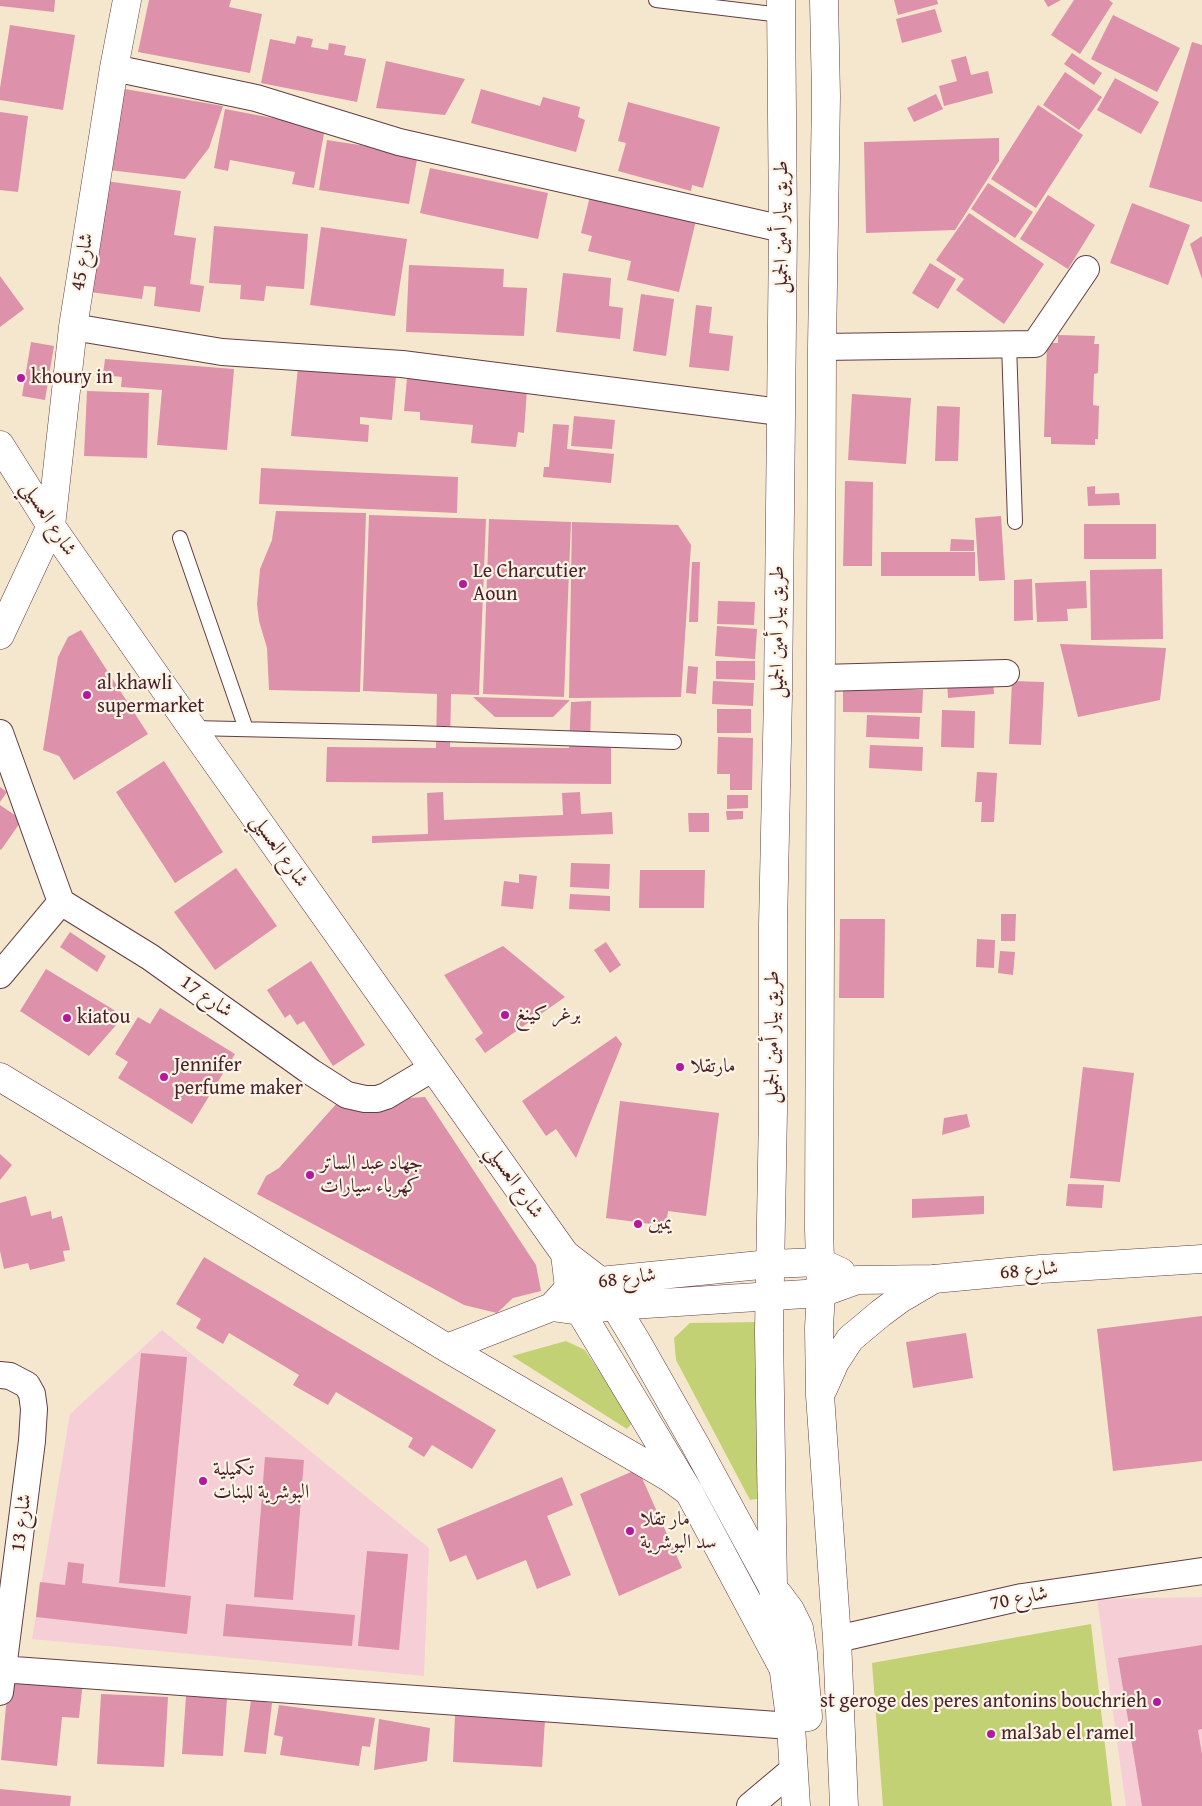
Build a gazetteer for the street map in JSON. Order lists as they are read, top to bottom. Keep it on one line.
{"streets":{"street":["طريق بيار أمين الجميل","شارع 45","شارع العسيلي","شارع 17","شارع 68","شارع 13","شارع 70"]},"crossings":[["طريق بيار أمين الجميل","شارع العسيلي"],["طريق بيار أمين الجميل","شارع 68"],["طريق بيار أمين الجميل","شارع 70"],["شارع 45","شارع العسيلي"],["شارع العسيلي","شارع 17"],["شارع العسيلي","شارع 68"]],"places":["khoury in","Le Charcutier Aoun","al khawli supermarket","برغر كينغ","kiatou","مارتقلا","Jennifer perfume maker","جهاد عبد الساتر كهرباء سيارات","يمين","تكميلية البوشرية للبنات","مار تقلا سد البوشرية","st geroge des peres antonins bouchrieh","mal3ab el ramel"]}
